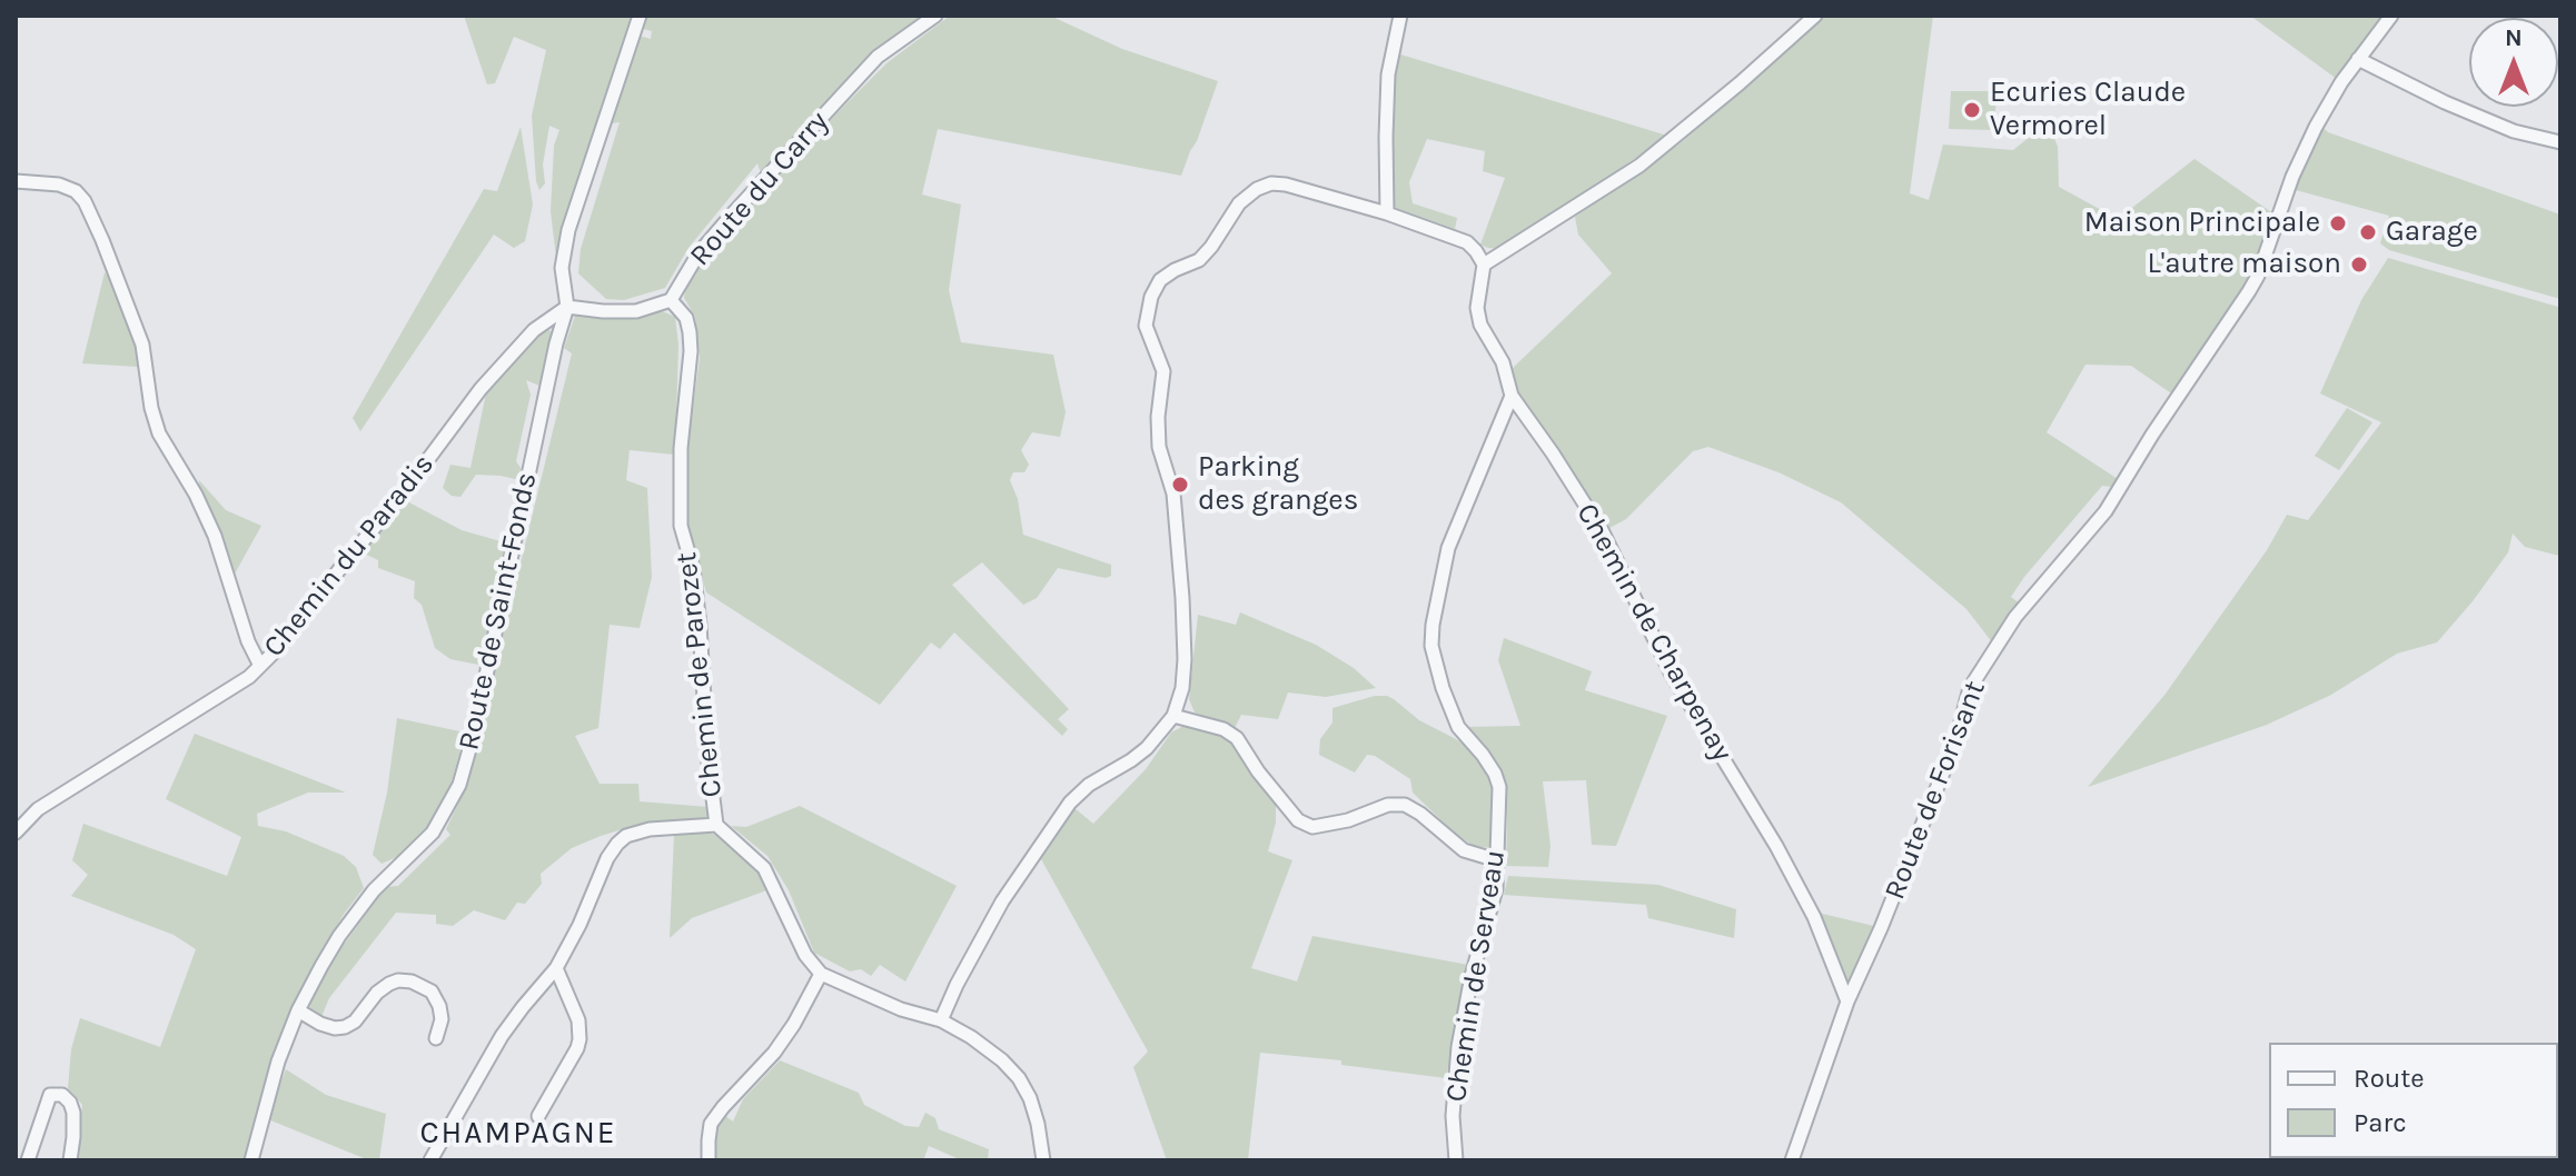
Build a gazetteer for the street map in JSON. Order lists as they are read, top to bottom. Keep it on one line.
{"streets":{"street":["Route du Carry","Chemin du Paradis","Route de Saint-Fonds","Chemin de Charpenay","Chemin de Parozet","Route de Forisant","Chemin de Serveau"]},"crossings":[["Route du Carry","Chemin de Parozet"],["Chemin du Paradis","Route de Saint-Fonds"],["Chemin de Charpenay","Route de Forisant"],["Chemin de Charpenay","Chemin de Serveau"]],"districts":["CHAMPAGNE"],"places":["Ecuries Claude Vermorel","Maison Principale","Garage","L'autre maison","Parking des granges"],"legend":["Route","Parc"],"north":"top"}
